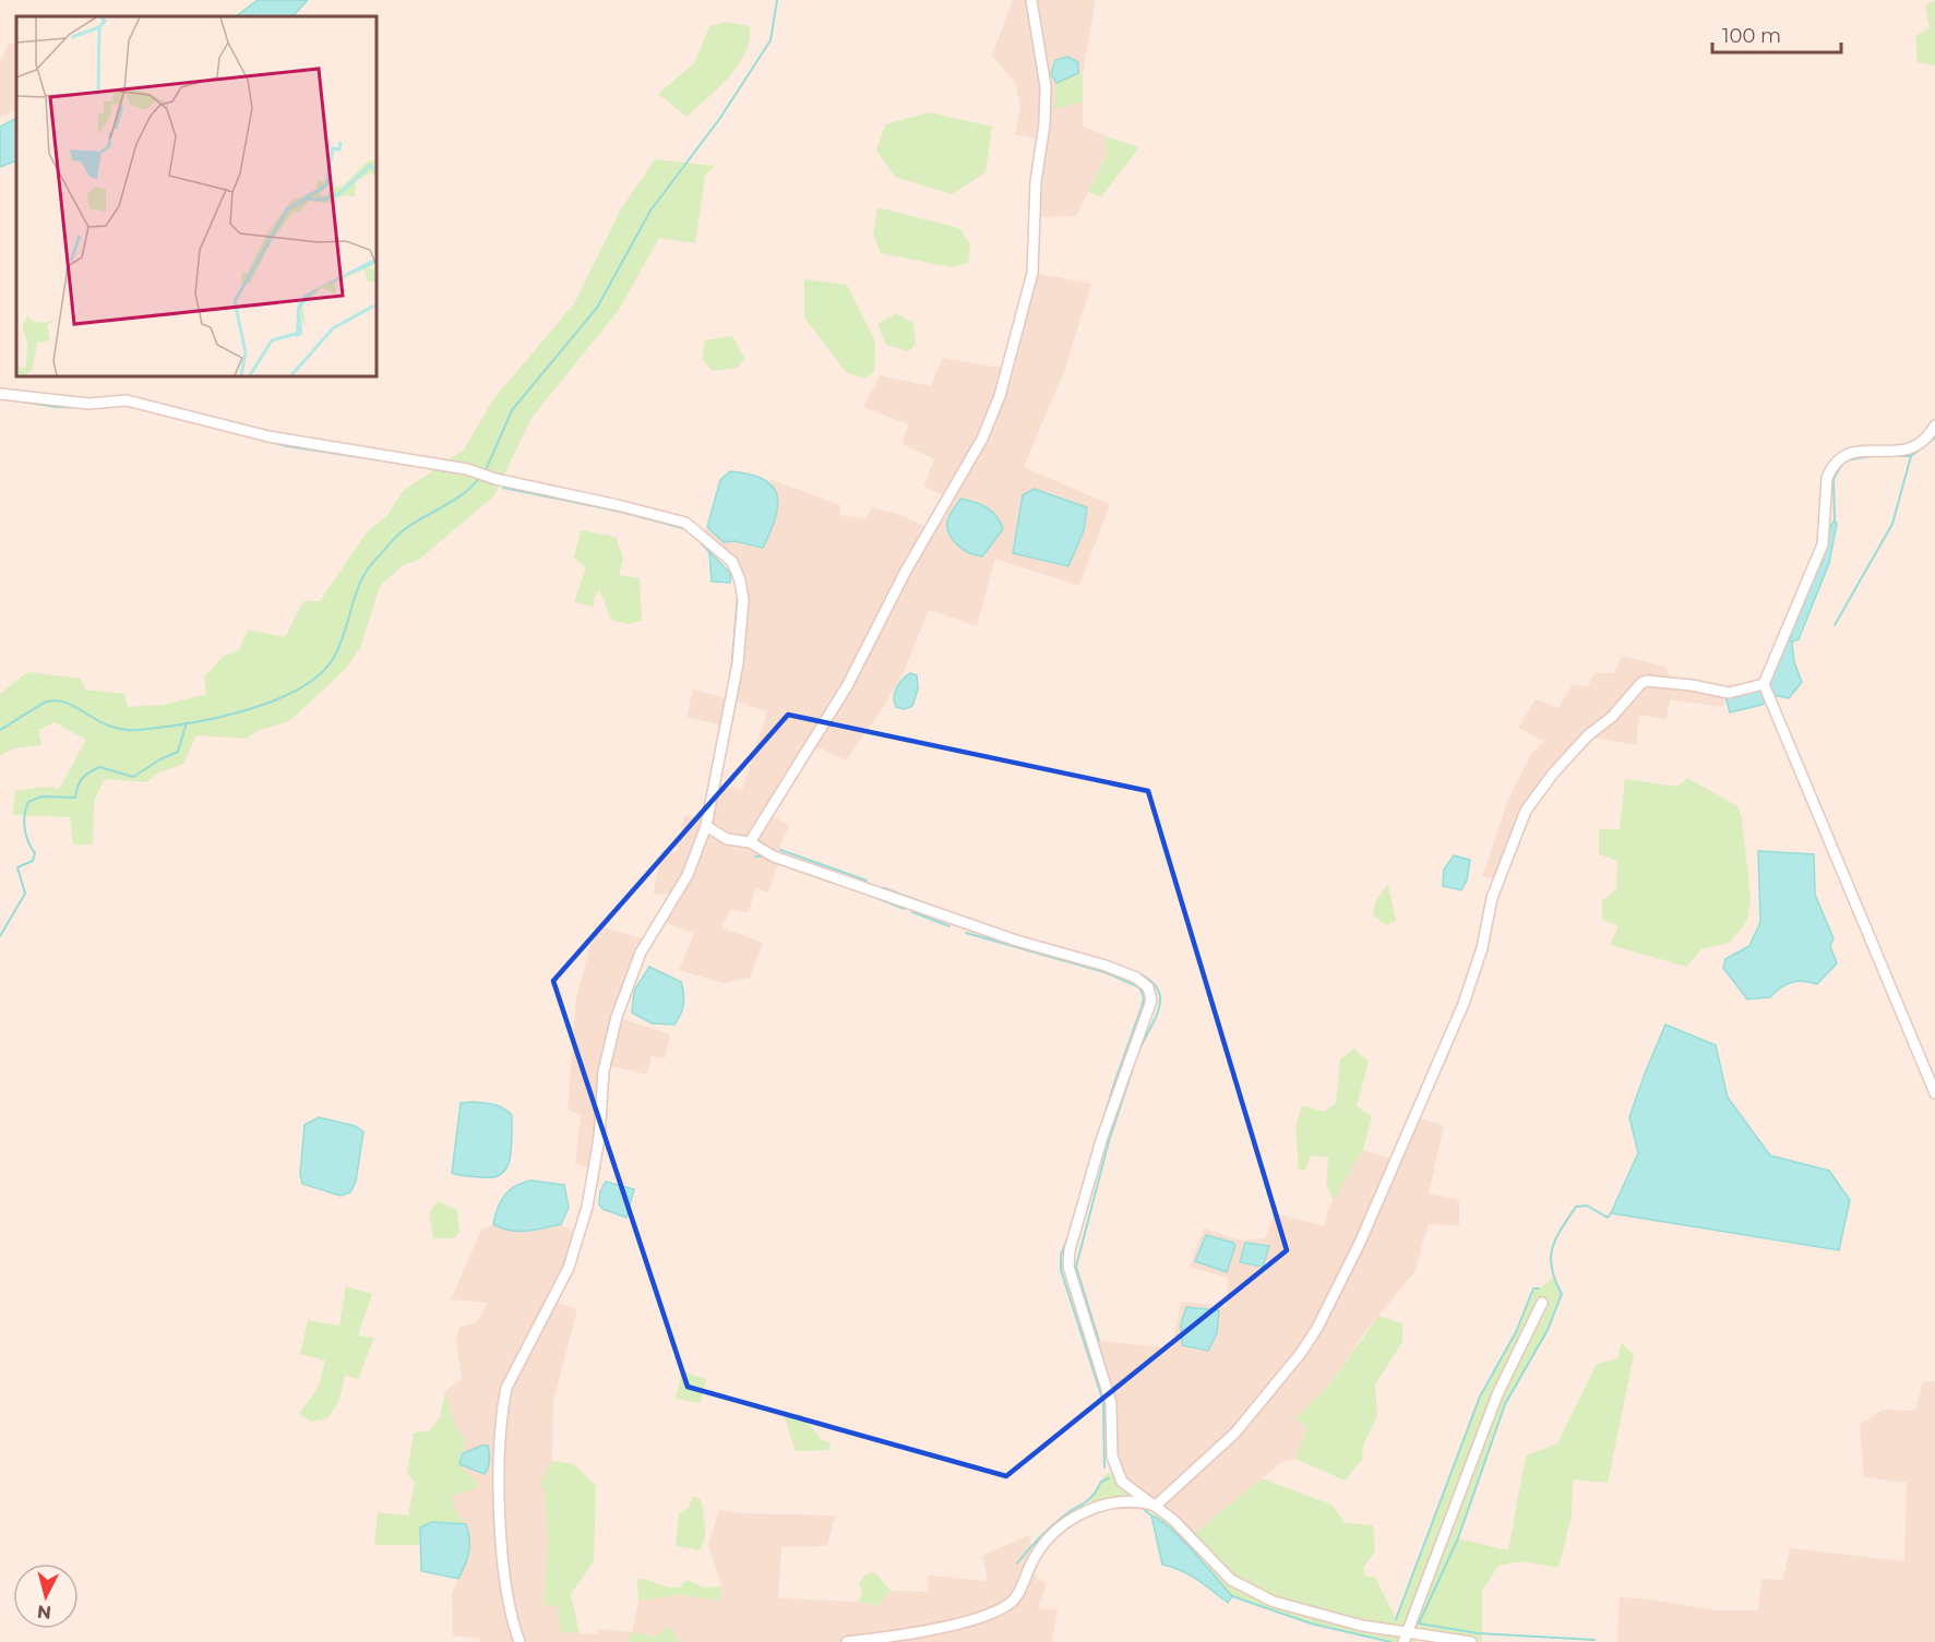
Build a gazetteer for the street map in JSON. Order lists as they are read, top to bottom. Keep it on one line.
{"scale_bar":"100 m","north":"bottom"}
